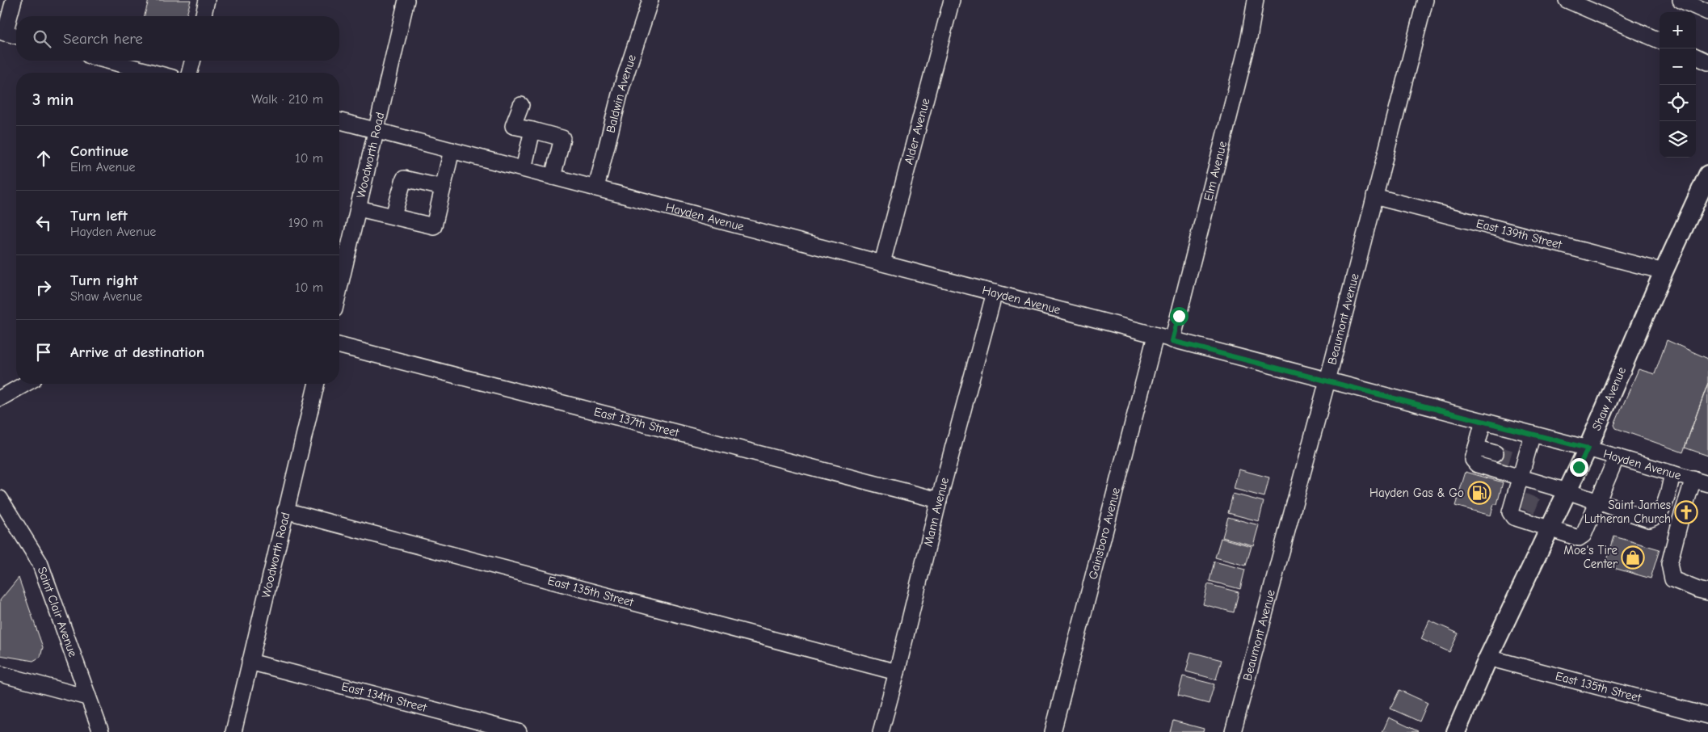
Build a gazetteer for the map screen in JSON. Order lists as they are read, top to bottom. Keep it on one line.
{"streets":{"main road":["Shaw Avenue"],"street":["Baldwin Avenue","Alder Avenue","Woodworth Road","Elm Avenue","Hayden Avenue","East 139th Street","Beaumont Avenue","East 137th Street","Mann Avenue","Gainsboro Avenue","East 135th Street","Saint Clair Avenue","East 134th Street"]},"crossings":[["Baldwin Avenue","Hayden Avenue"],["Alder Avenue","Hayden Avenue"],["Woodworth Road","Hayden Avenue"],["Woodworth Road","East 135th Street"],["Woodworth Road","East 134th Street"],["Elm Avenue","Hayden Avenue"],["Hayden Avenue","Beaumont Avenue"],["Hayden Avenue","Shaw Avenue"],["Hayden Avenue","Mann Avenue"],["Hayden Avenue","Gainsboro Avenue"],["East 139th Street","Beaumont Avenue"],["East 139th Street","Shaw Avenue"],["Shaw Avenue","East 135th Street"],["East 137th Street","Mann Avenue"],["Mann Avenue","East 135th Street"]],"places":{"fuel station":["Hayden Gas & Go"],"church":["Saint James Lutheran Church"],"shop":["Moe's Tire Center"]},"page":{"map_buttons":["+","−"],"search":"Search here","heading":["3 min","Walk · 210 m"],"list":[["Continue","Elm Avenue","10 m"],["Turn left","Hayden Avenue","190 m"],["Turn right","Shaw Avenue","10 m"],"Arrive at destination"]}}
